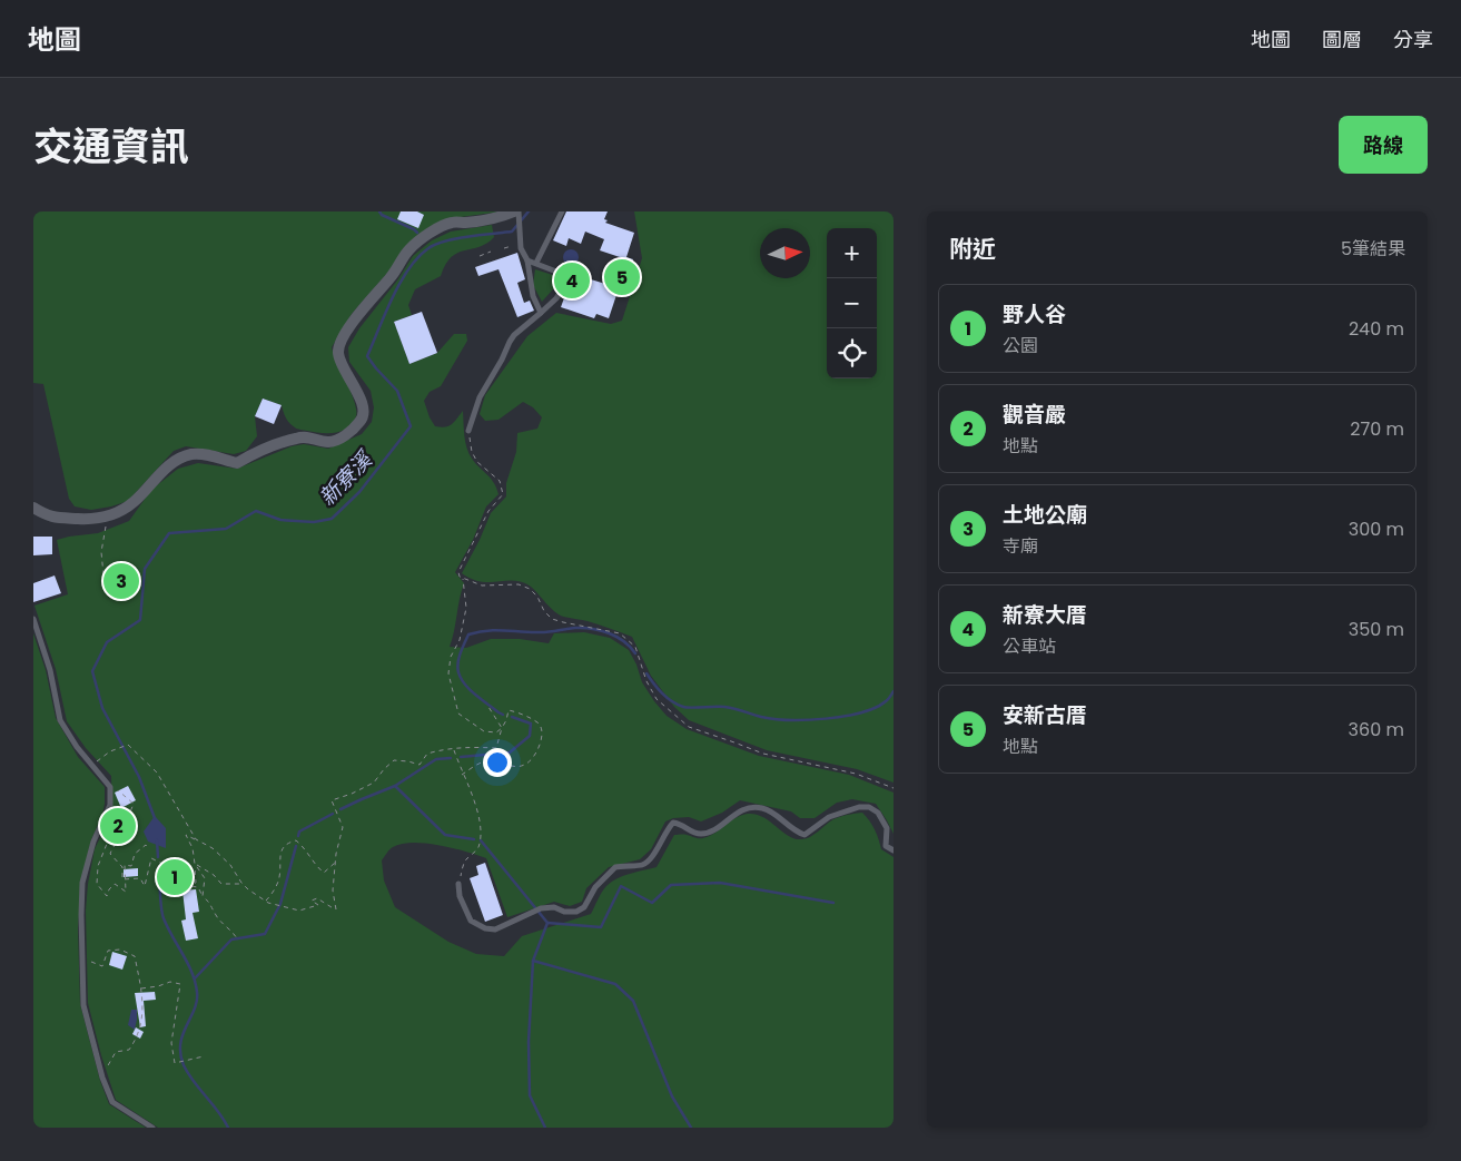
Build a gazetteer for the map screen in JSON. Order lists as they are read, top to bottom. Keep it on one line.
{"water":["新寮溪"],"north":"right","page":{"header":"地圖","nav":["地圖","圖層","分享"],"title":"交通資訊","buttons":"路線","heading":["附近","5筆結果"],"map_buttons":["+","−"],"pins":["5","4","3","2","1"],"list":[{"mark":"1","name":"野人谷","note":"公園","value":"240 m"},{"mark":"2","name":"觀音嚴","note":"地點","value":"270 m"},{"mark":"3","name":"土地公廟","note":"寺廟","value":"300 m"},{"mark":"4","name":"新寮大厝","note":"公車站","value":"350 m"},{"mark":"5","name":"安新古厝","note":"地點","value":"360 m"}]}}
